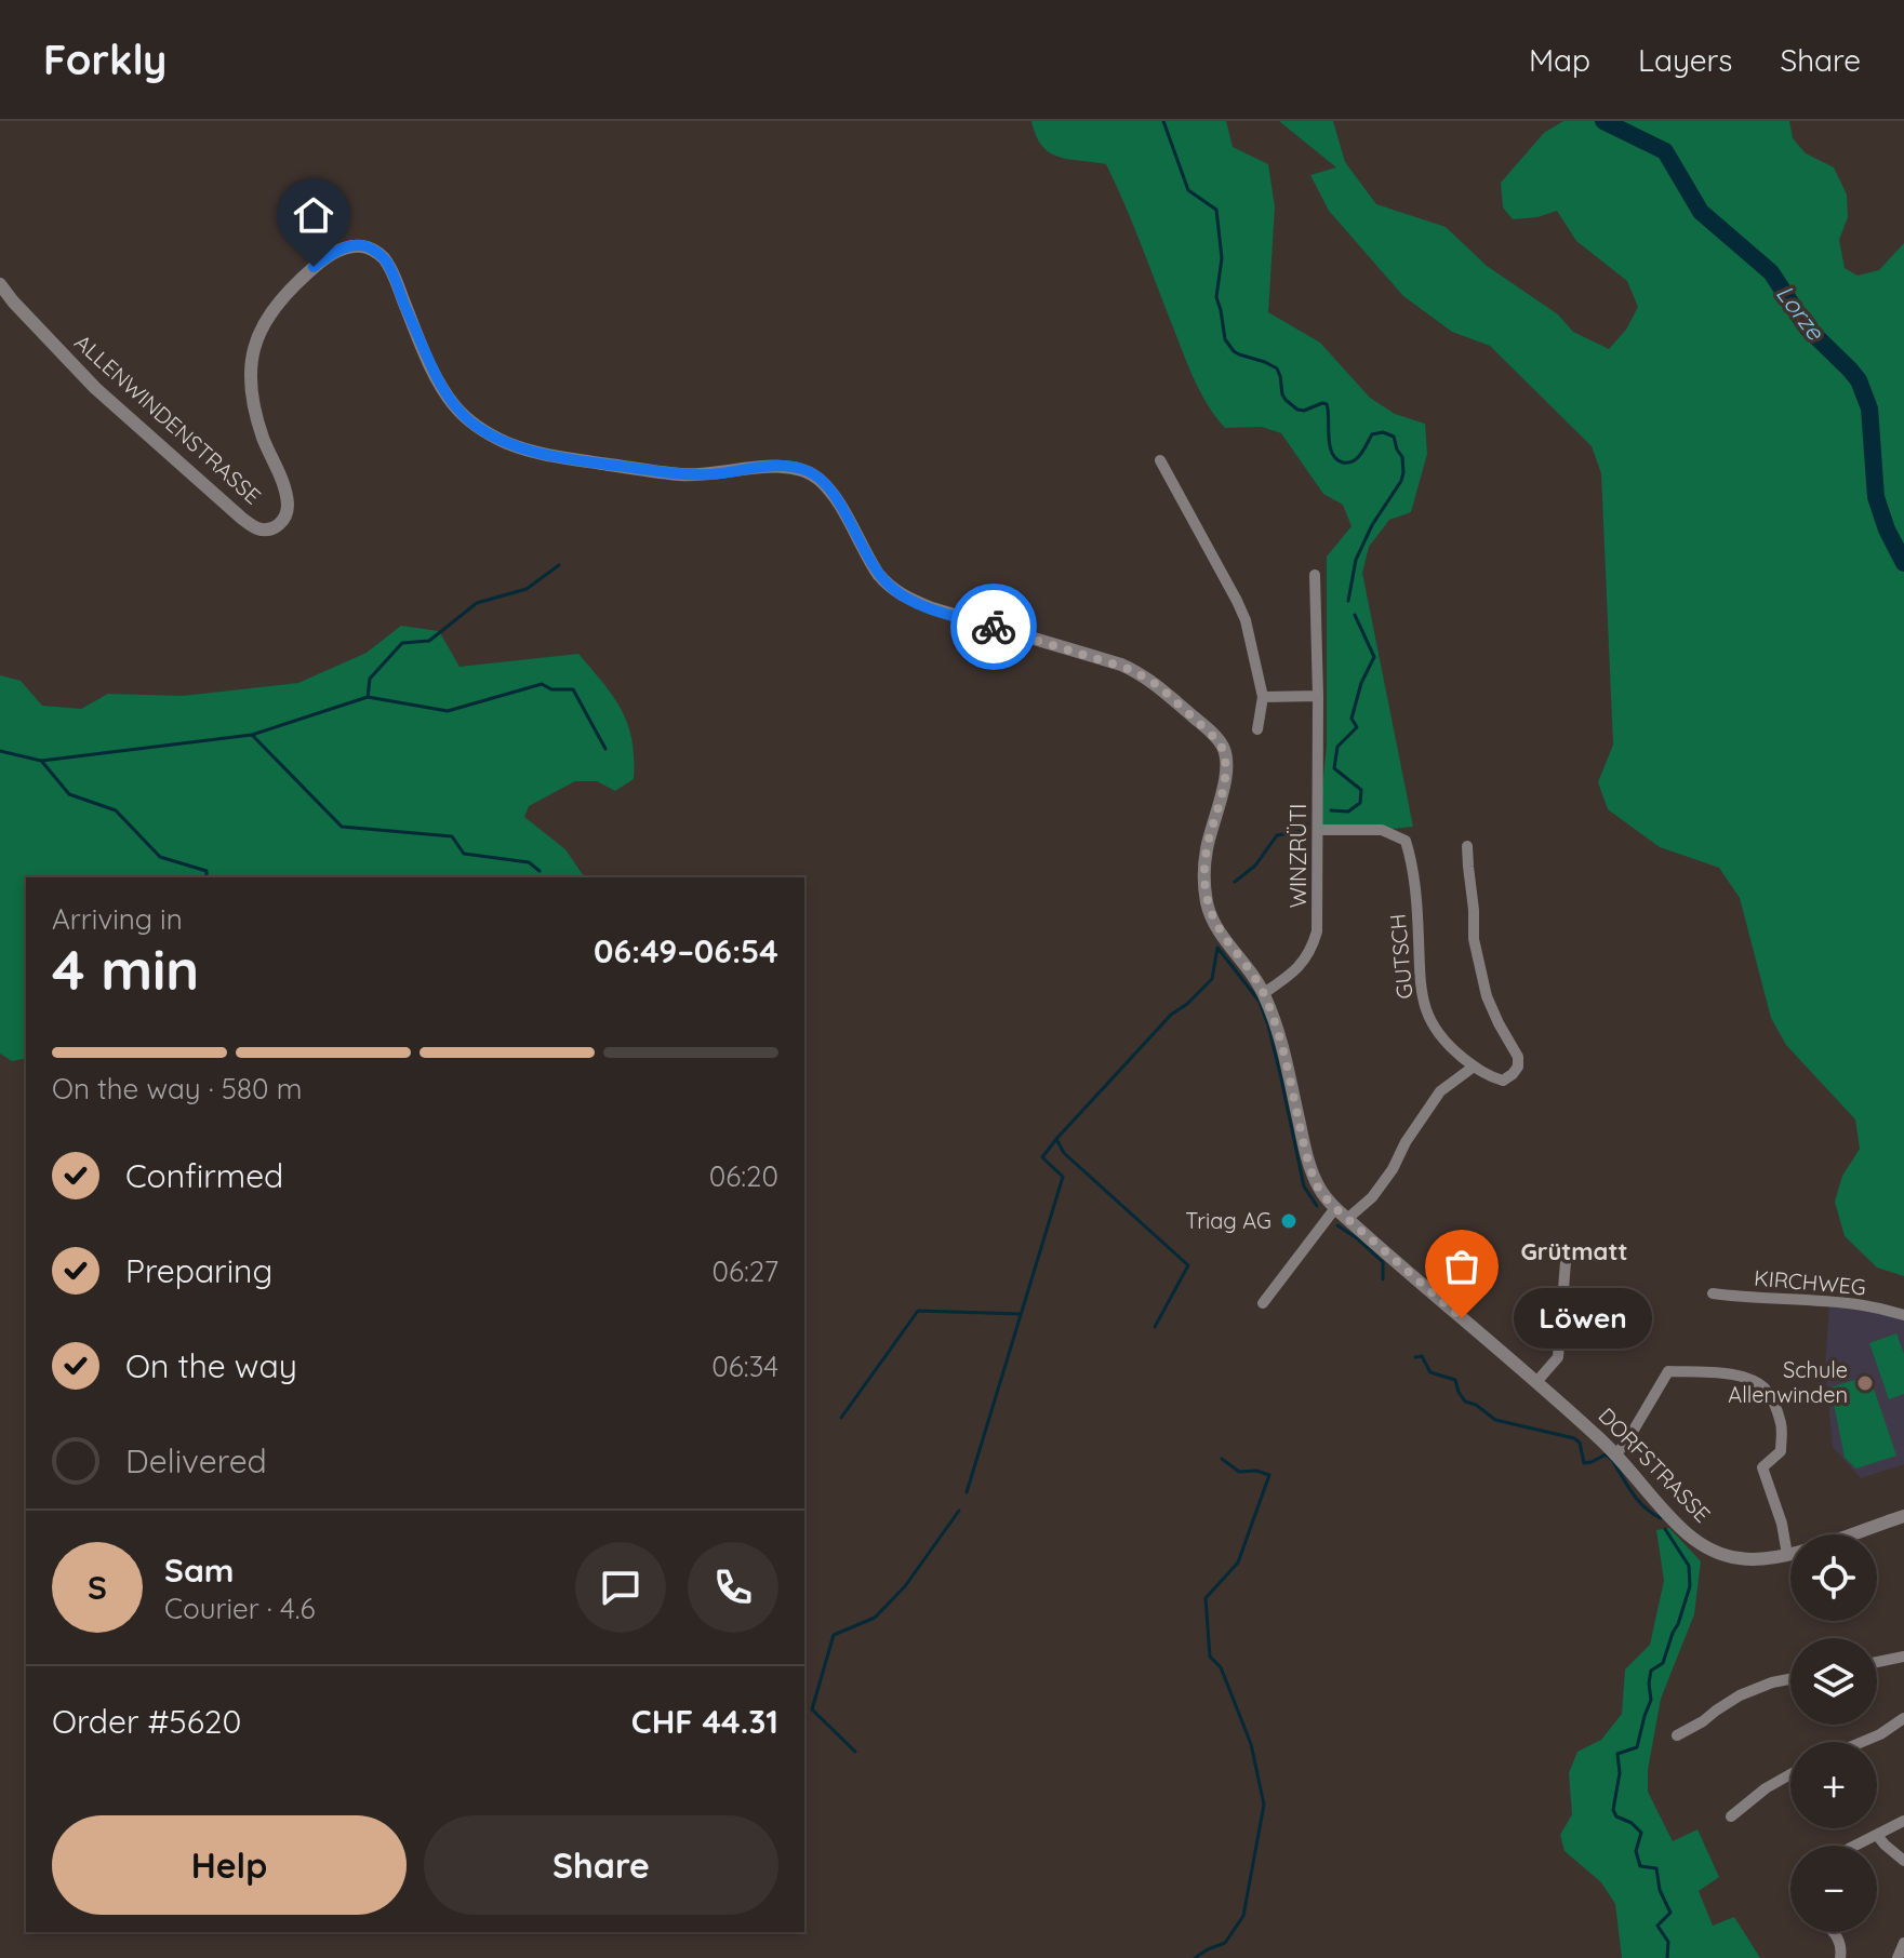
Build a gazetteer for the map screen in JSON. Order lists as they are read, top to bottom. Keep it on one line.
{"streets":{"street":["ALLENWINDENSTRASSE","WINZRÜTI","GUTSCH","KIRCHWEG","DORFSTRASSE"]},"crossings":[["ALLENWINDENSTRASSE","DORFSTRASSE"],["WINZRÜTI","GUTSCH"],["WINZRÜTI","DORFSTRASSE"]],"districts":["Grütmatt"],"water":["Lorze"],"places":["Triag AG","Löwen","Schule Allenwinden"],"page":{"header":"Forkly","nav":["Map","Layers","Share"],"heading":["4 min","Arriving in","06:49–06:54"],"panel":["Sam","Courier · 4.6","Order #5620","CHF 44.31"],"bar":"On the way · 580 m","list":[["Confirmed","06:20"],["Preparing","06:27"],["On the way","06:34"],"Delivered"],"bubble":"Löwen","map_buttons":["+","−"],"round":"S","buttons":["Help","Share"]}}
